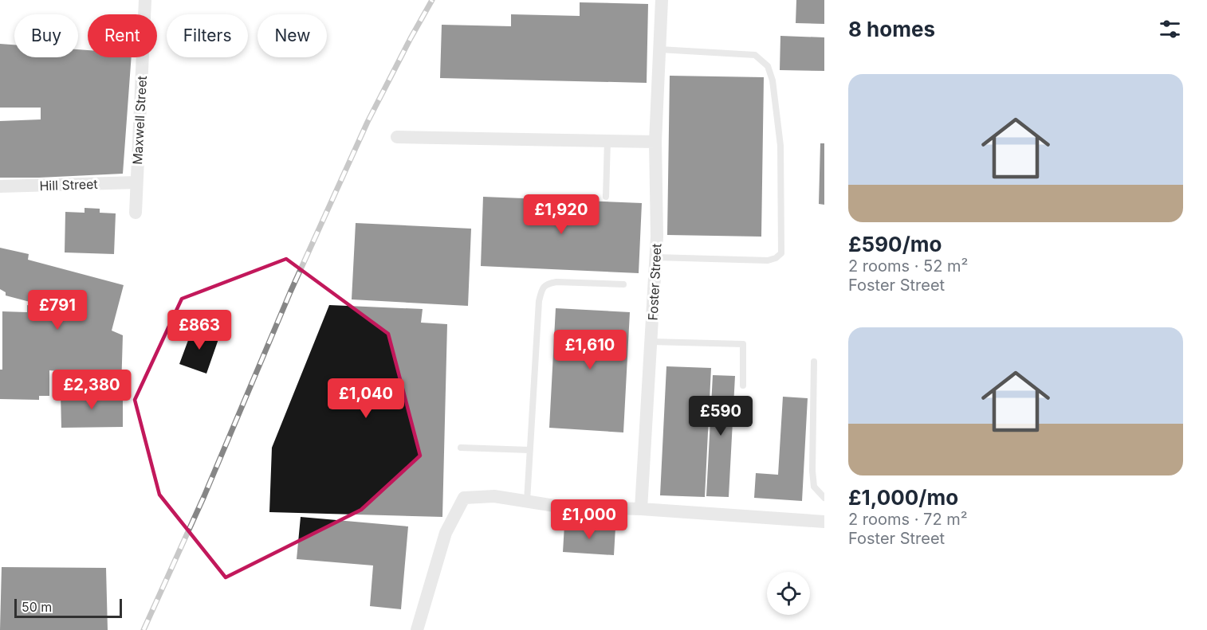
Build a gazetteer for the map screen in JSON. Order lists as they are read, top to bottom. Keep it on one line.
{"streets":{"street":["Maxwell Street","Hill Street","Foster Street"]},"crossings":[["Maxwell Street","Hill Street"]],"scale_bar":"50 m","page":{"heading":"8 homes","chip":["Buy","Rent","Filters","New"],"list":[{"name":"£590/mo","note":"2 rooms · 52 m² · Foster Street"},{"name":"£1,000/mo","note":"2 rooms · 72 m² · Foster Street"}],"price":["£1,920","£791","£863","£1,610","£2,380","£1,040","£590","£1,000"],"scale":"50 m"}}
